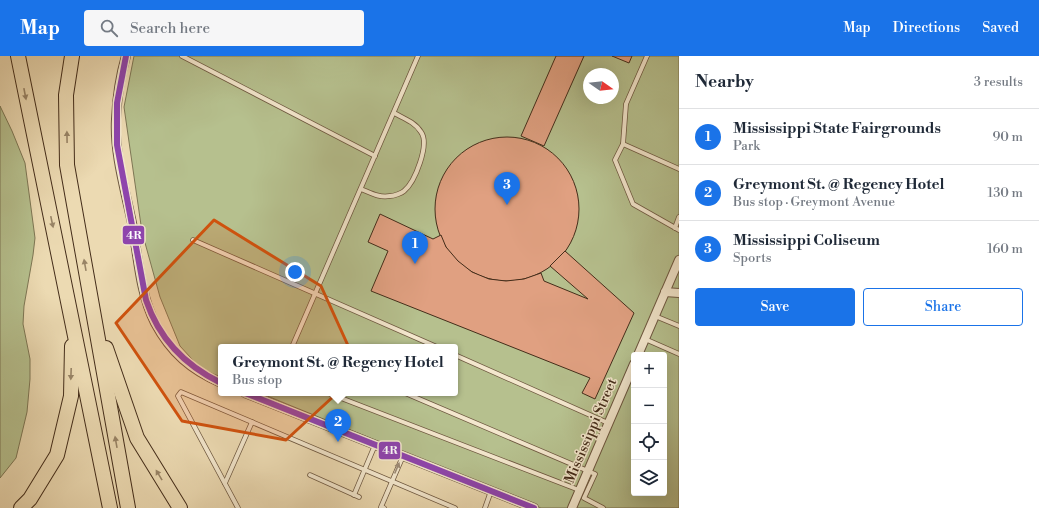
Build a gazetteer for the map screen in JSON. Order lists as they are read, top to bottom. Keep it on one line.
{"streets":{"street":["Mississippi Street"]},"lines":["transit line 4R"],"north":"right","page":{"header":"Map","search":"Search here","nav":["Map","Directions","Saved"],"heading":["Nearby","3 results"],"list":[{"mark":"1","name":"Mississippi State Fairgrounds","note":"Park","value":"90 m"},{"mark":"2","name":"Greymont St. @ Regency Hotel","note":"Bus stop · Greymont Avenue","value":"130 m"},{"mark":"3","name":"Mississippi Coliseum","note":"Sports","value":"160 m"}],"pins":["3","1","2"],"buttons":["Save","Share"],"popup":["Greymont St. @ Regency Hotel","Bus stop"],"map_buttons":["+","−"]}}
